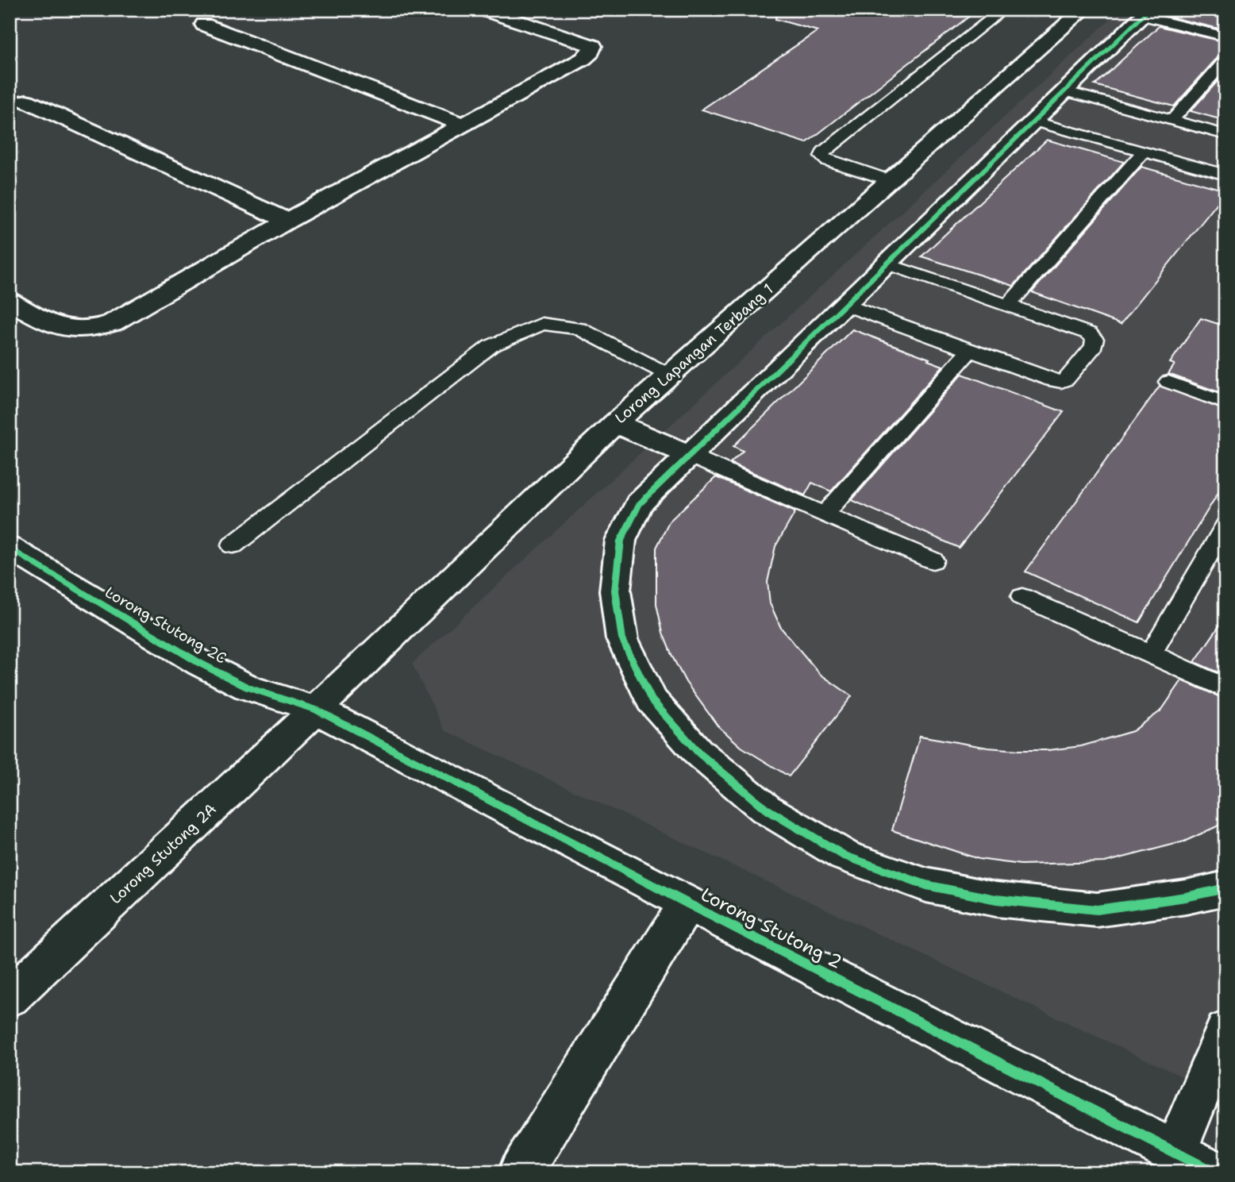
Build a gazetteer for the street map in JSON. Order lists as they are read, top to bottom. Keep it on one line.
{"streets":{"street":["Lorong Lapangan Terbang 1","Lorong Stutong 2C","Lorong Stutong 2A","Lorong Stutong 2"]},"crossings":[["Lorong Lapangan Terbang 1","Lorong Stutong 2C"],["Lorong Lapangan Terbang 1","Lorong Stutong 2A"],["Lorong Lapangan Terbang 1","Lorong Stutong 2"],["Lorong Stutong 2C","Lorong Stutong 2A"],["Lorong Stutong 2C","Lorong Stutong 2"],["Lorong Stutong 2A","Lorong Stutong 2"]]}
